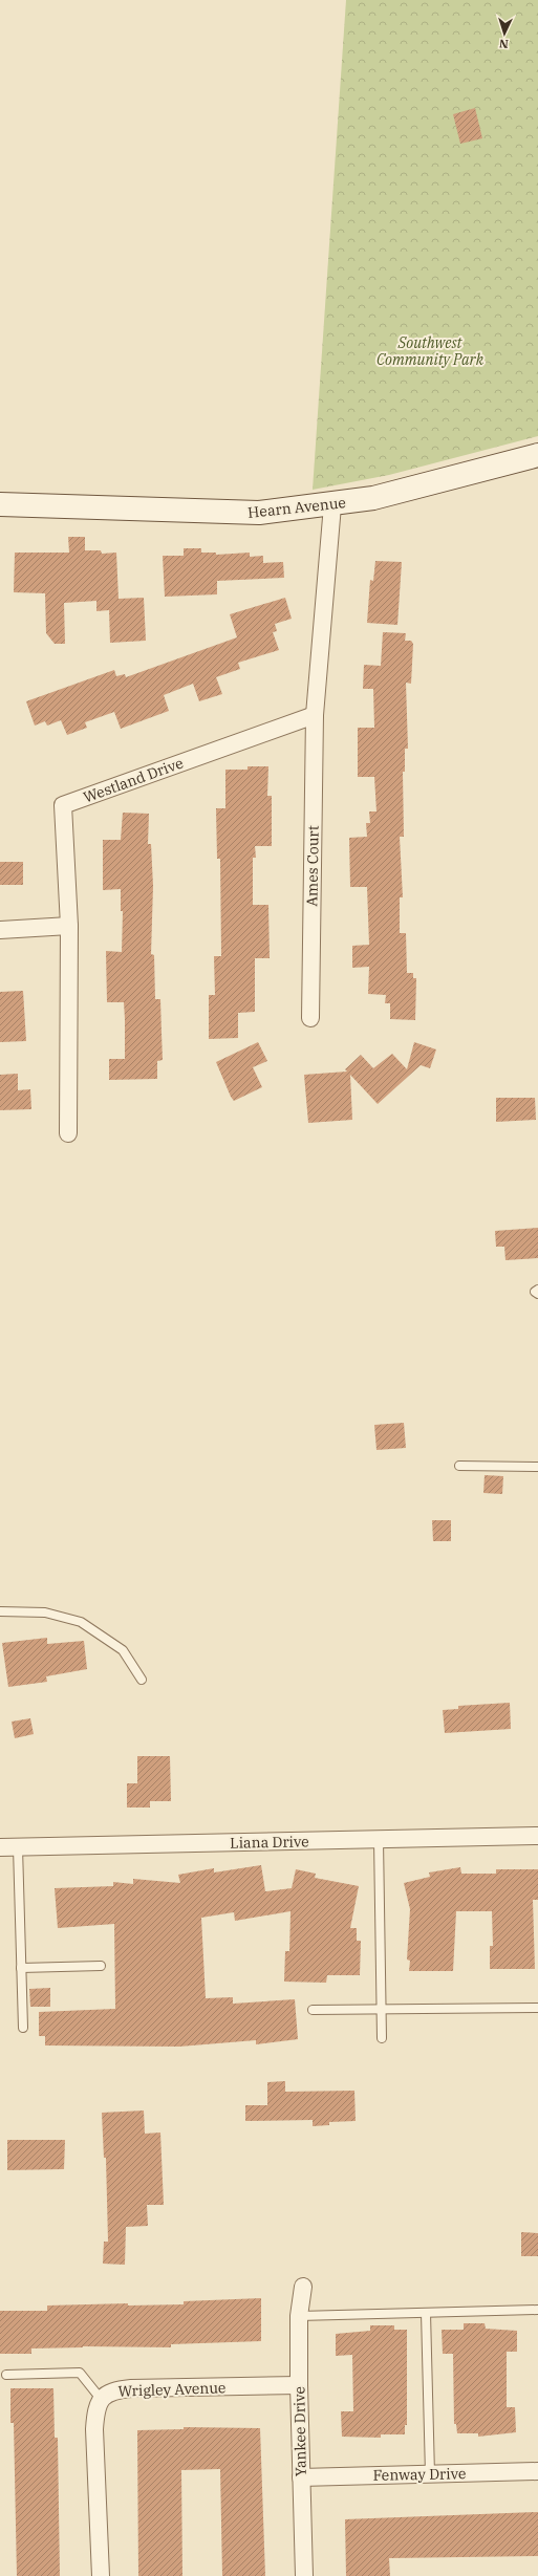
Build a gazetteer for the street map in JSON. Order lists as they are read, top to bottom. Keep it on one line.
{"streets":{"main road":["Hearn Avenue"],"street":["Westland Drive","Ames Court","Liana Drive","Wrigley Avenue","Yankee Drive","Fenway Drive"]},"crossings":[["Westland Drive","Ames Court"],["Wrigley Avenue","Yankee Drive"],["Yankee Drive","Fenway Drive"]],"parks":["Southwest Community Park"],"north":"bottom"}
